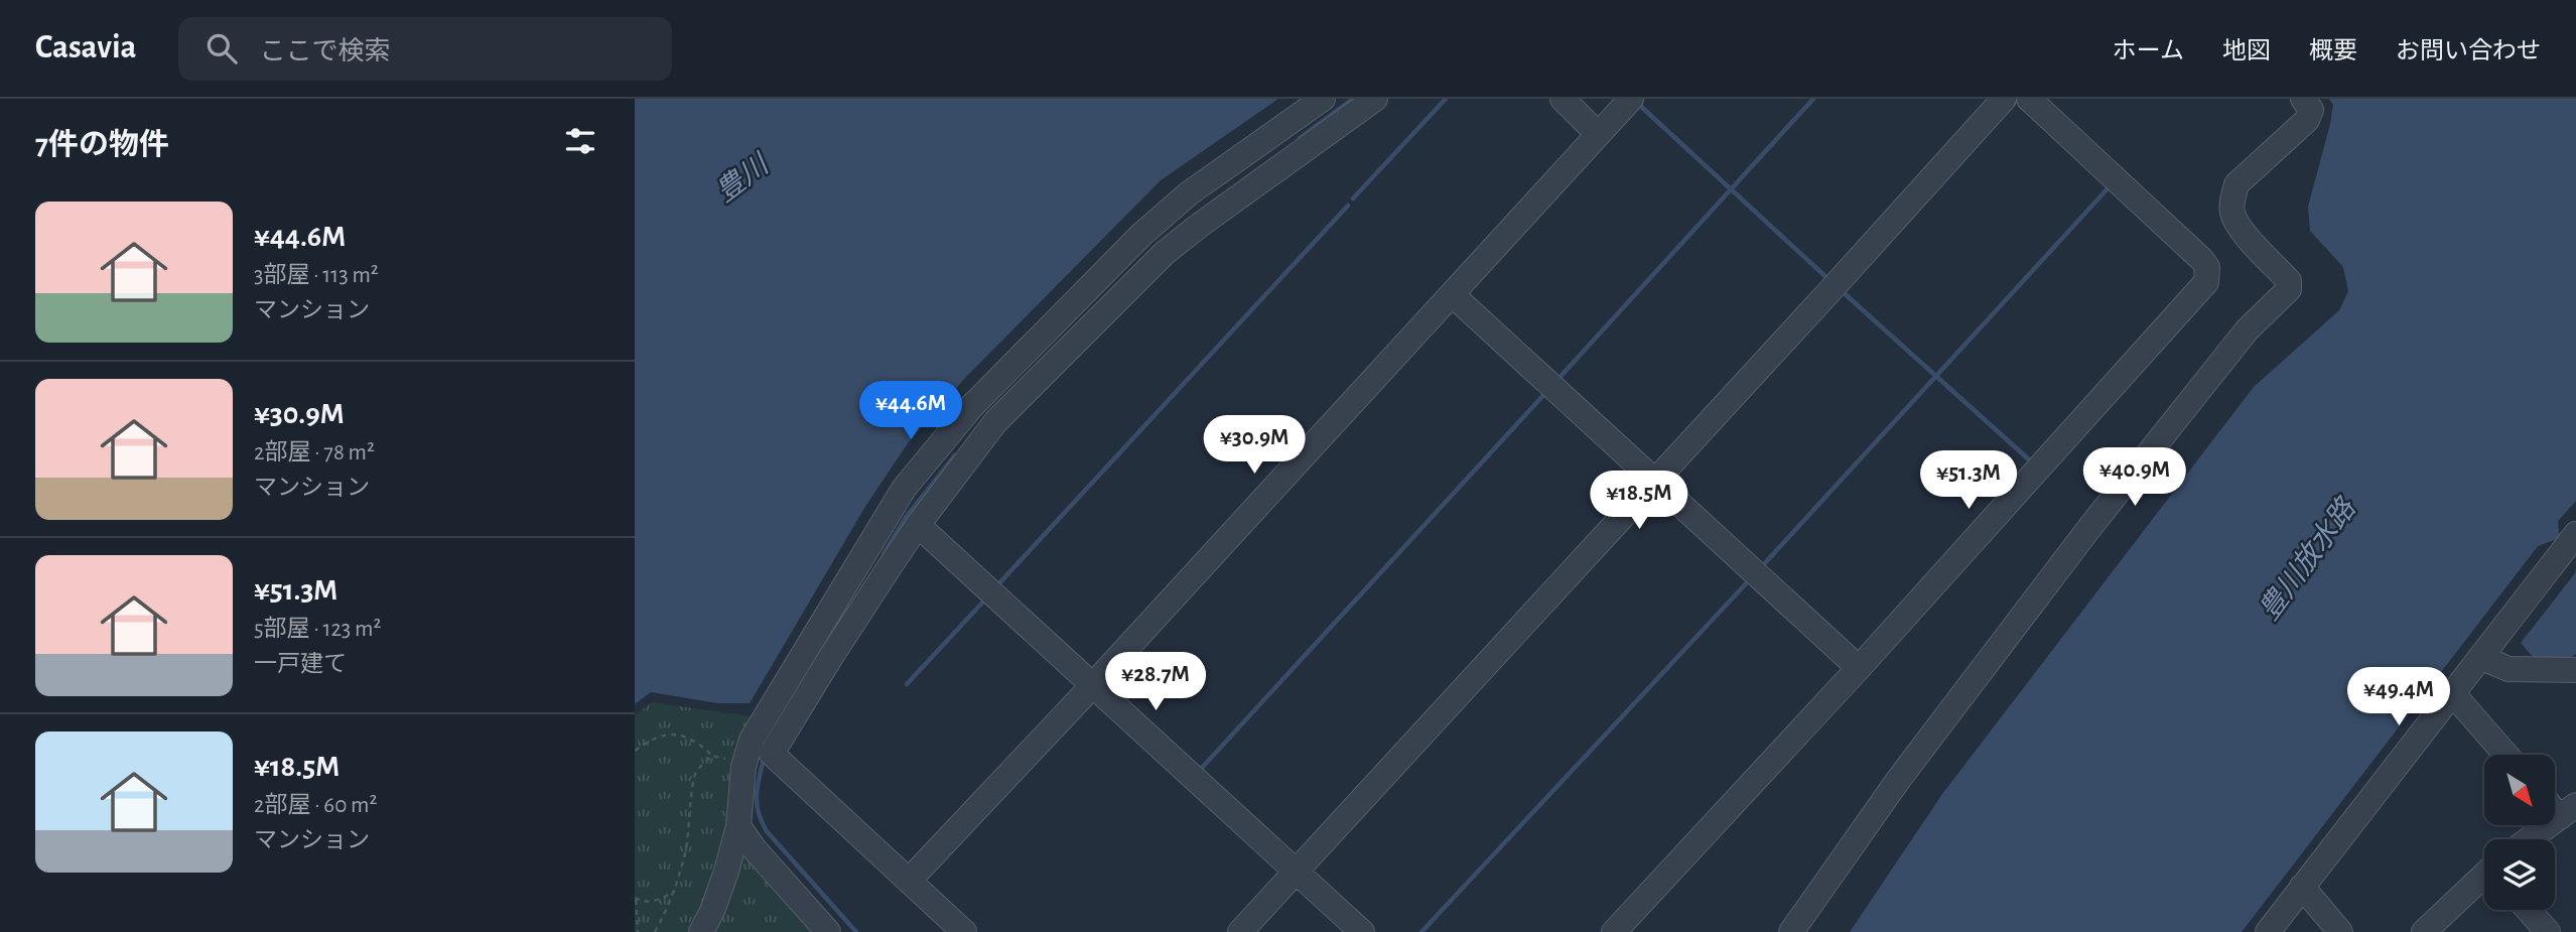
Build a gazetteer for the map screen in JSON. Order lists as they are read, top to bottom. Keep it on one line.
{"water":["豊川","豊川放水路"],"north":"bottom right","page":{"header":"Casavia","search":"ここで検索","nav":["ホーム","地図","概要","お問い合わせ"],"heading":"7件の物件","list":[{"name":"¥44.6M","note":"3部屋 · 113 m² · マンション"},{"name":"¥30.9M","note":"2部屋 · 78 m² · マンション"},{"name":"¥51.3M","note":"5部屋 · 123 m² · 一戸建て"},{"name":"¥18.5M","note":"2部屋 · 60 m² · マンション"}],"price":["¥44.6M","¥30.9M","¥40.9M","¥51.3M","¥18.5M","¥28.7M","¥49.4M"]}}
